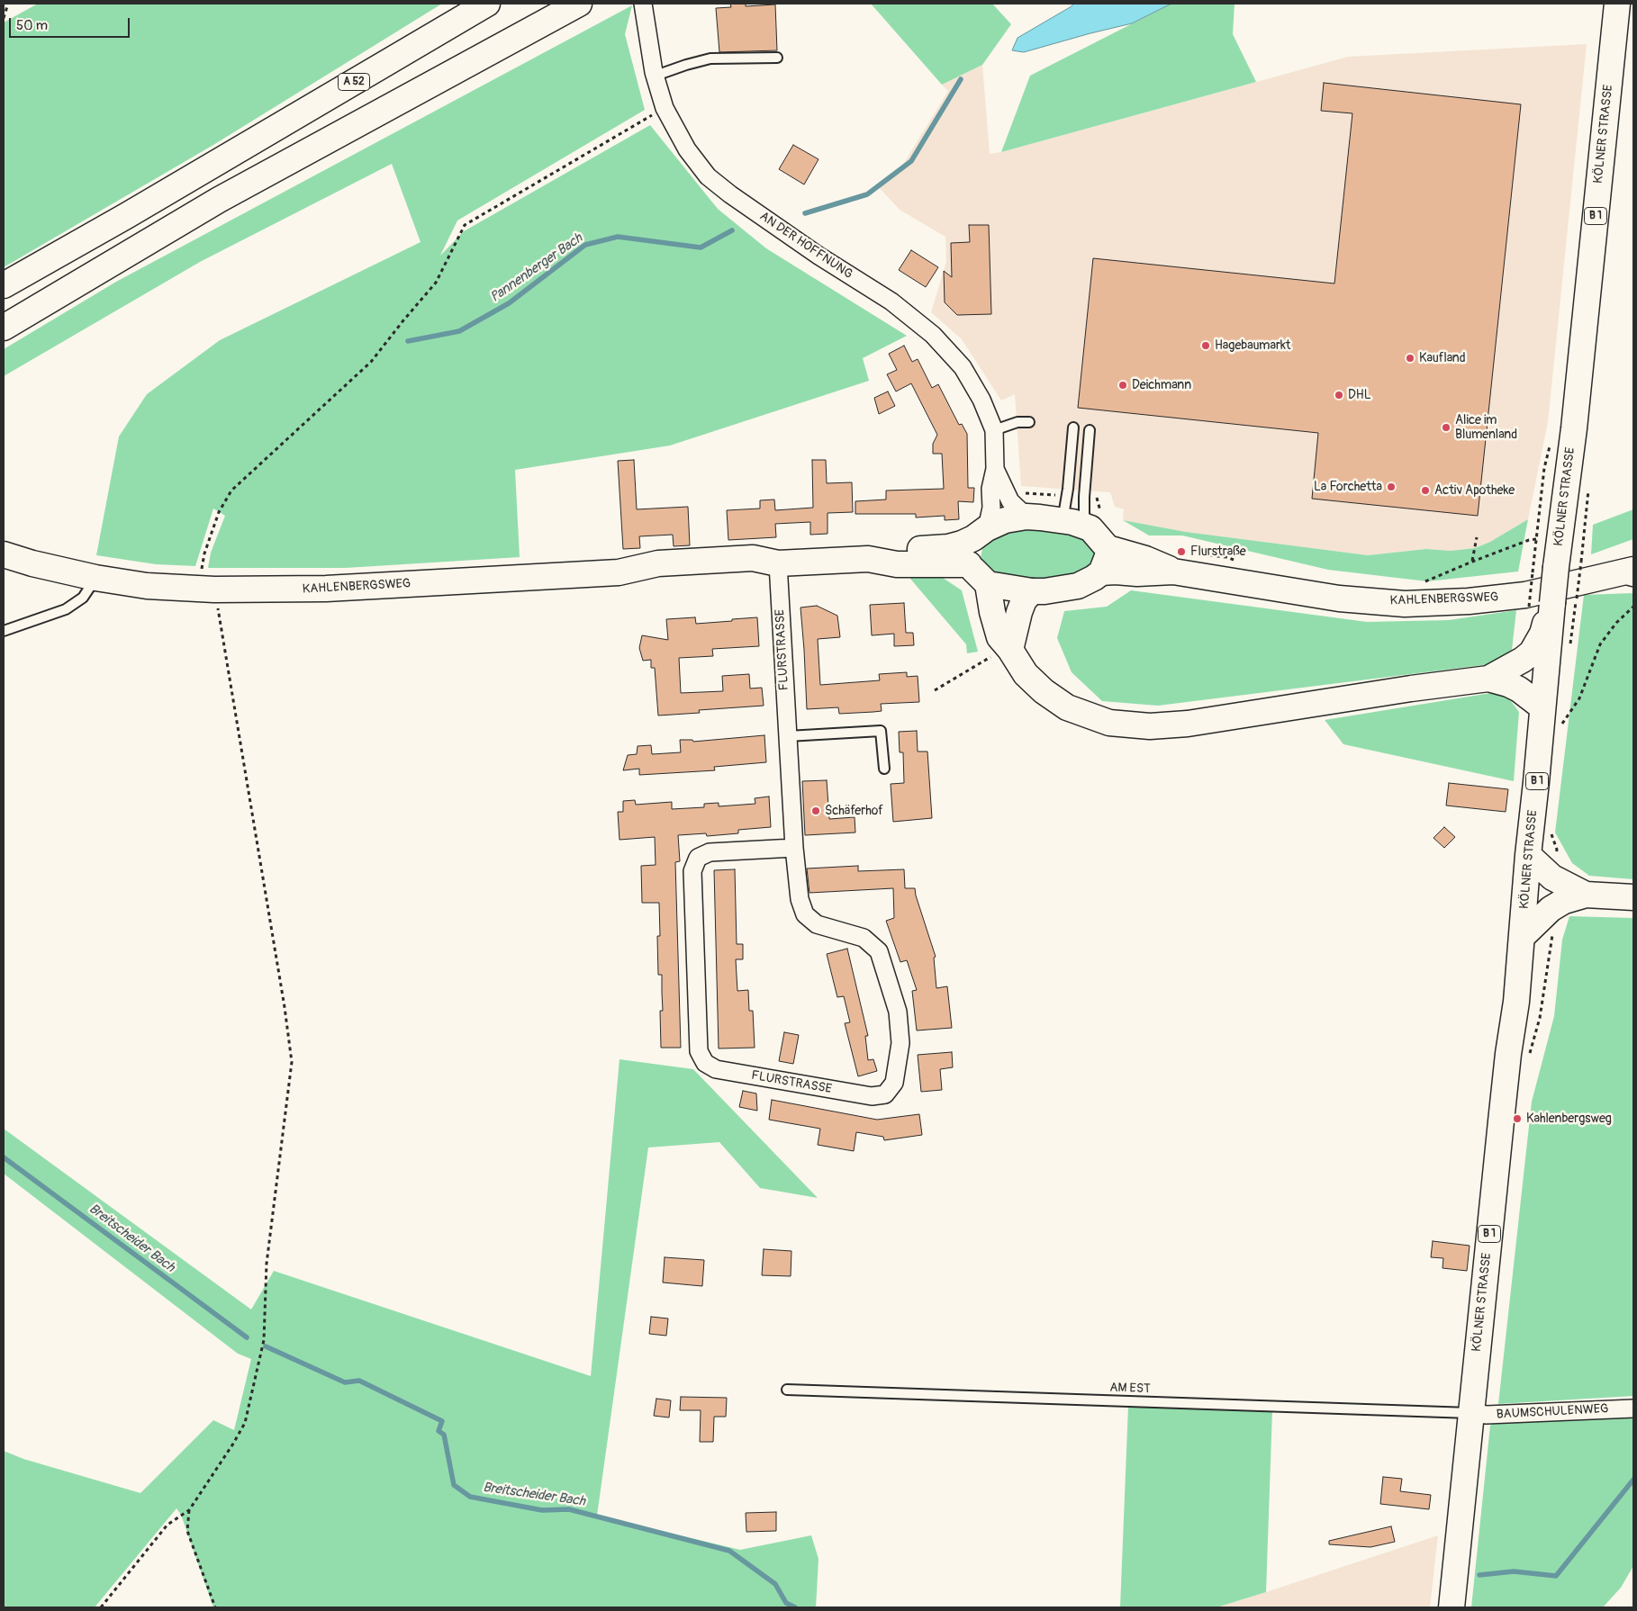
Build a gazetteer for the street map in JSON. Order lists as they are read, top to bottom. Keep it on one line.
{"streets":{"main road":["A 52","KÖLNER STRASSE","B 1","KAHLENBERGSWEG"],"street":["AN DER HOFFNUNG","FLURSTRASSE","BAUMSCHULENWEG"],"lane":["AM EST"]},"crossings":[["KÖLNER STRASSE","AM EST"],["KÖLNER STRASSE","BAUMSCHULENWEG"],["AN DER HOFFNUNG","KAHLENBERGSWEG"],["KAHLENBERGSWEG","FLURSTRASSE"],["AM EST","BAUMSCHULENWEG"]],"water":["Pannenberger Bach","Breitscheider Bach"],"places":["Hagebaumarkt","Kaufland","Deichmann","DHL","Alice im Blumenland","La Forchetta","Activ Apotheke","Flurstraße","Schäferhof","Kahlenbergsweg"],"scale_bar":"50 m"}
